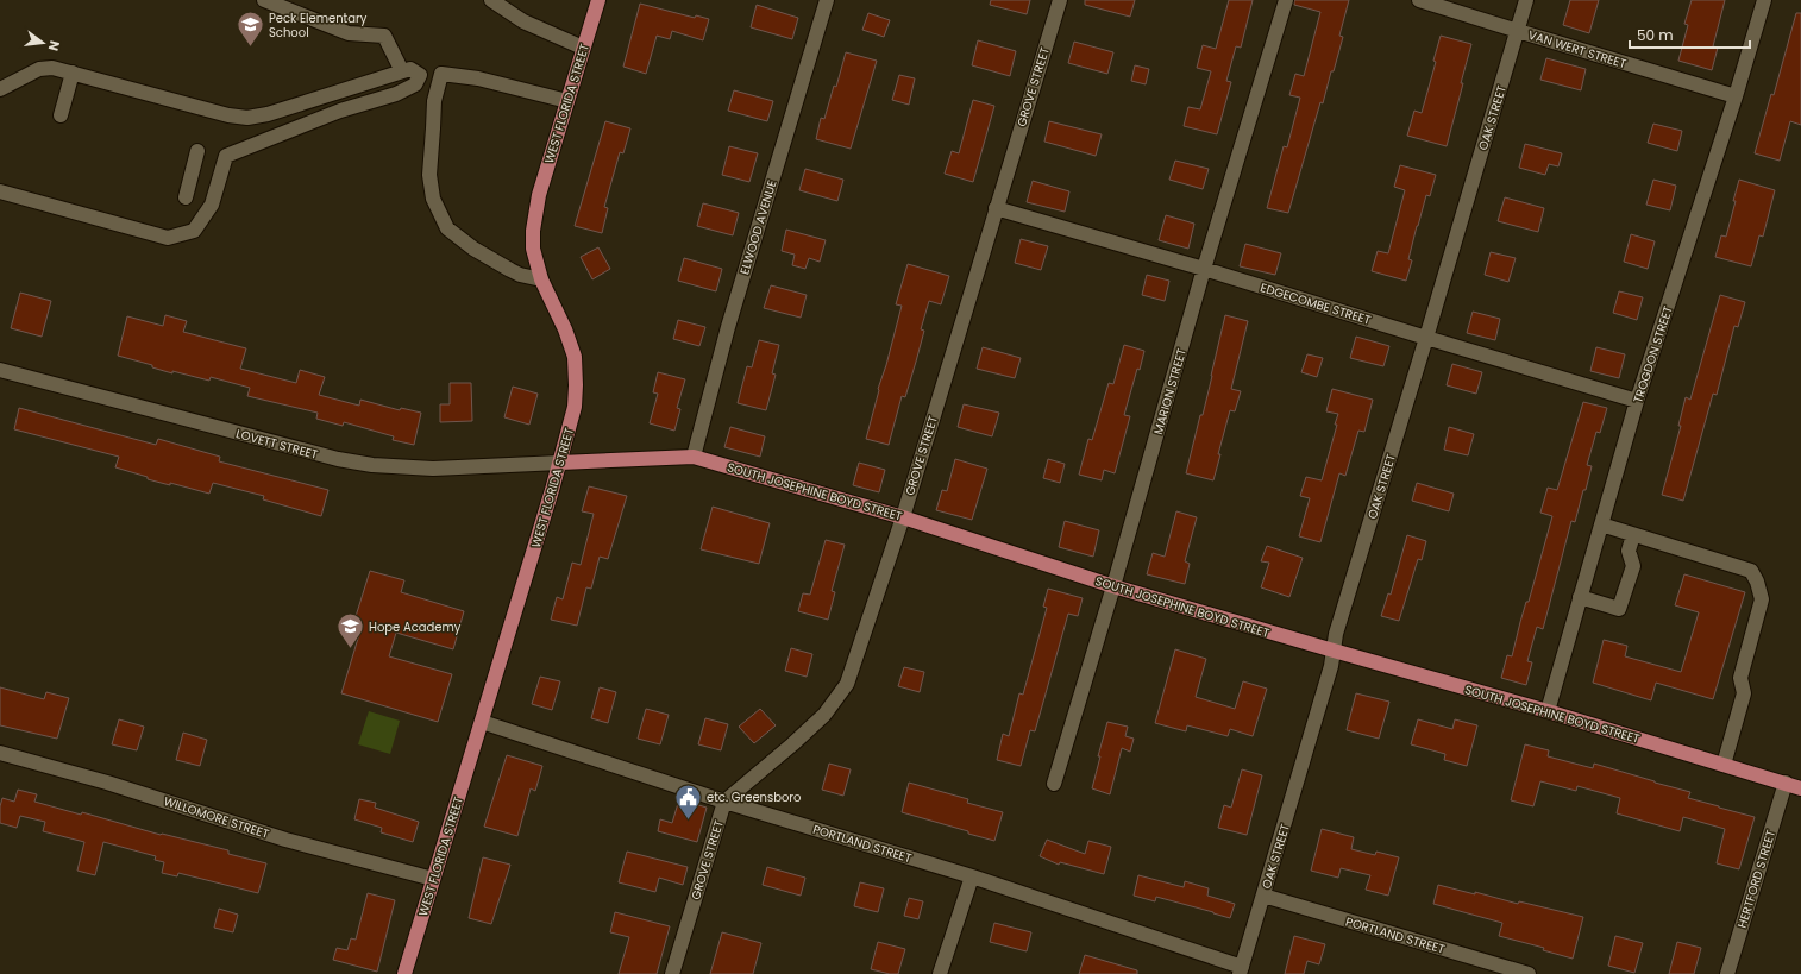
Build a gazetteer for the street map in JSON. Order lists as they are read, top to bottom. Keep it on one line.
{"streets":{"main road":["WEST FLORIDA STREET","SOUTH JOSEPHINE BOYD STREET"],"street":["VAN WERT STREET","GROVE STREET","OAK STREET","ELWOOD AVENUE","EDGECOMBE STREET","TROGDON STREET","MARION STREET","LOVETT STREET","WILLOMORE STREET","PORTLAND STREET","HERTFORD STREET"]},"crossings":[["VAN WERT STREET","OAK STREET"],["VAN WERT STREET","TROGDON STREET"],["GROVE STREET","EDGECOMBE STREET"],["GROVE STREET","SOUTH JOSEPHINE BOYD STREET"],["GROVE STREET","PORTLAND STREET"],["WEST FLORIDA STREET","LOVETT STREET"],["WEST FLORIDA STREET","SOUTH JOSEPHINE BOYD STREET"],["WEST FLORIDA STREET","WILLOMORE STREET"],["WEST FLORIDA STREET","PORTLAND STREET"],["OAK STREET","EDGECOMBE STREET"],["OAK STREET","SOUTH JOSEPHINE BOYD STREET"],["OAK STREET","PORTLAND STREET"],["ELWOOD AVENUE","SOUTH JOSEPHINE BOYD STREET"],["EDGECOMBE STREET","TROGDON STREET"],["EDGECOMBE STREET","MARION STREET"],["TROGDON STREET","SOUTH JOSEPHINE BOYD STREET"],["MARION STREET","SOUTH JOSEPHINE BOYD STREET"],["LOVETT STREET","SOUTH JOSEPHINE BOYD STREET"],["SOUTH JOSEPHINE BOYD STREET","HERTFORD STREET"]],"places":{"school or university":["Peck Elementary School","Hope Academy"],"public building":["etc. Greensboro"]},"scale_bar":"50 m","north":"right"}
